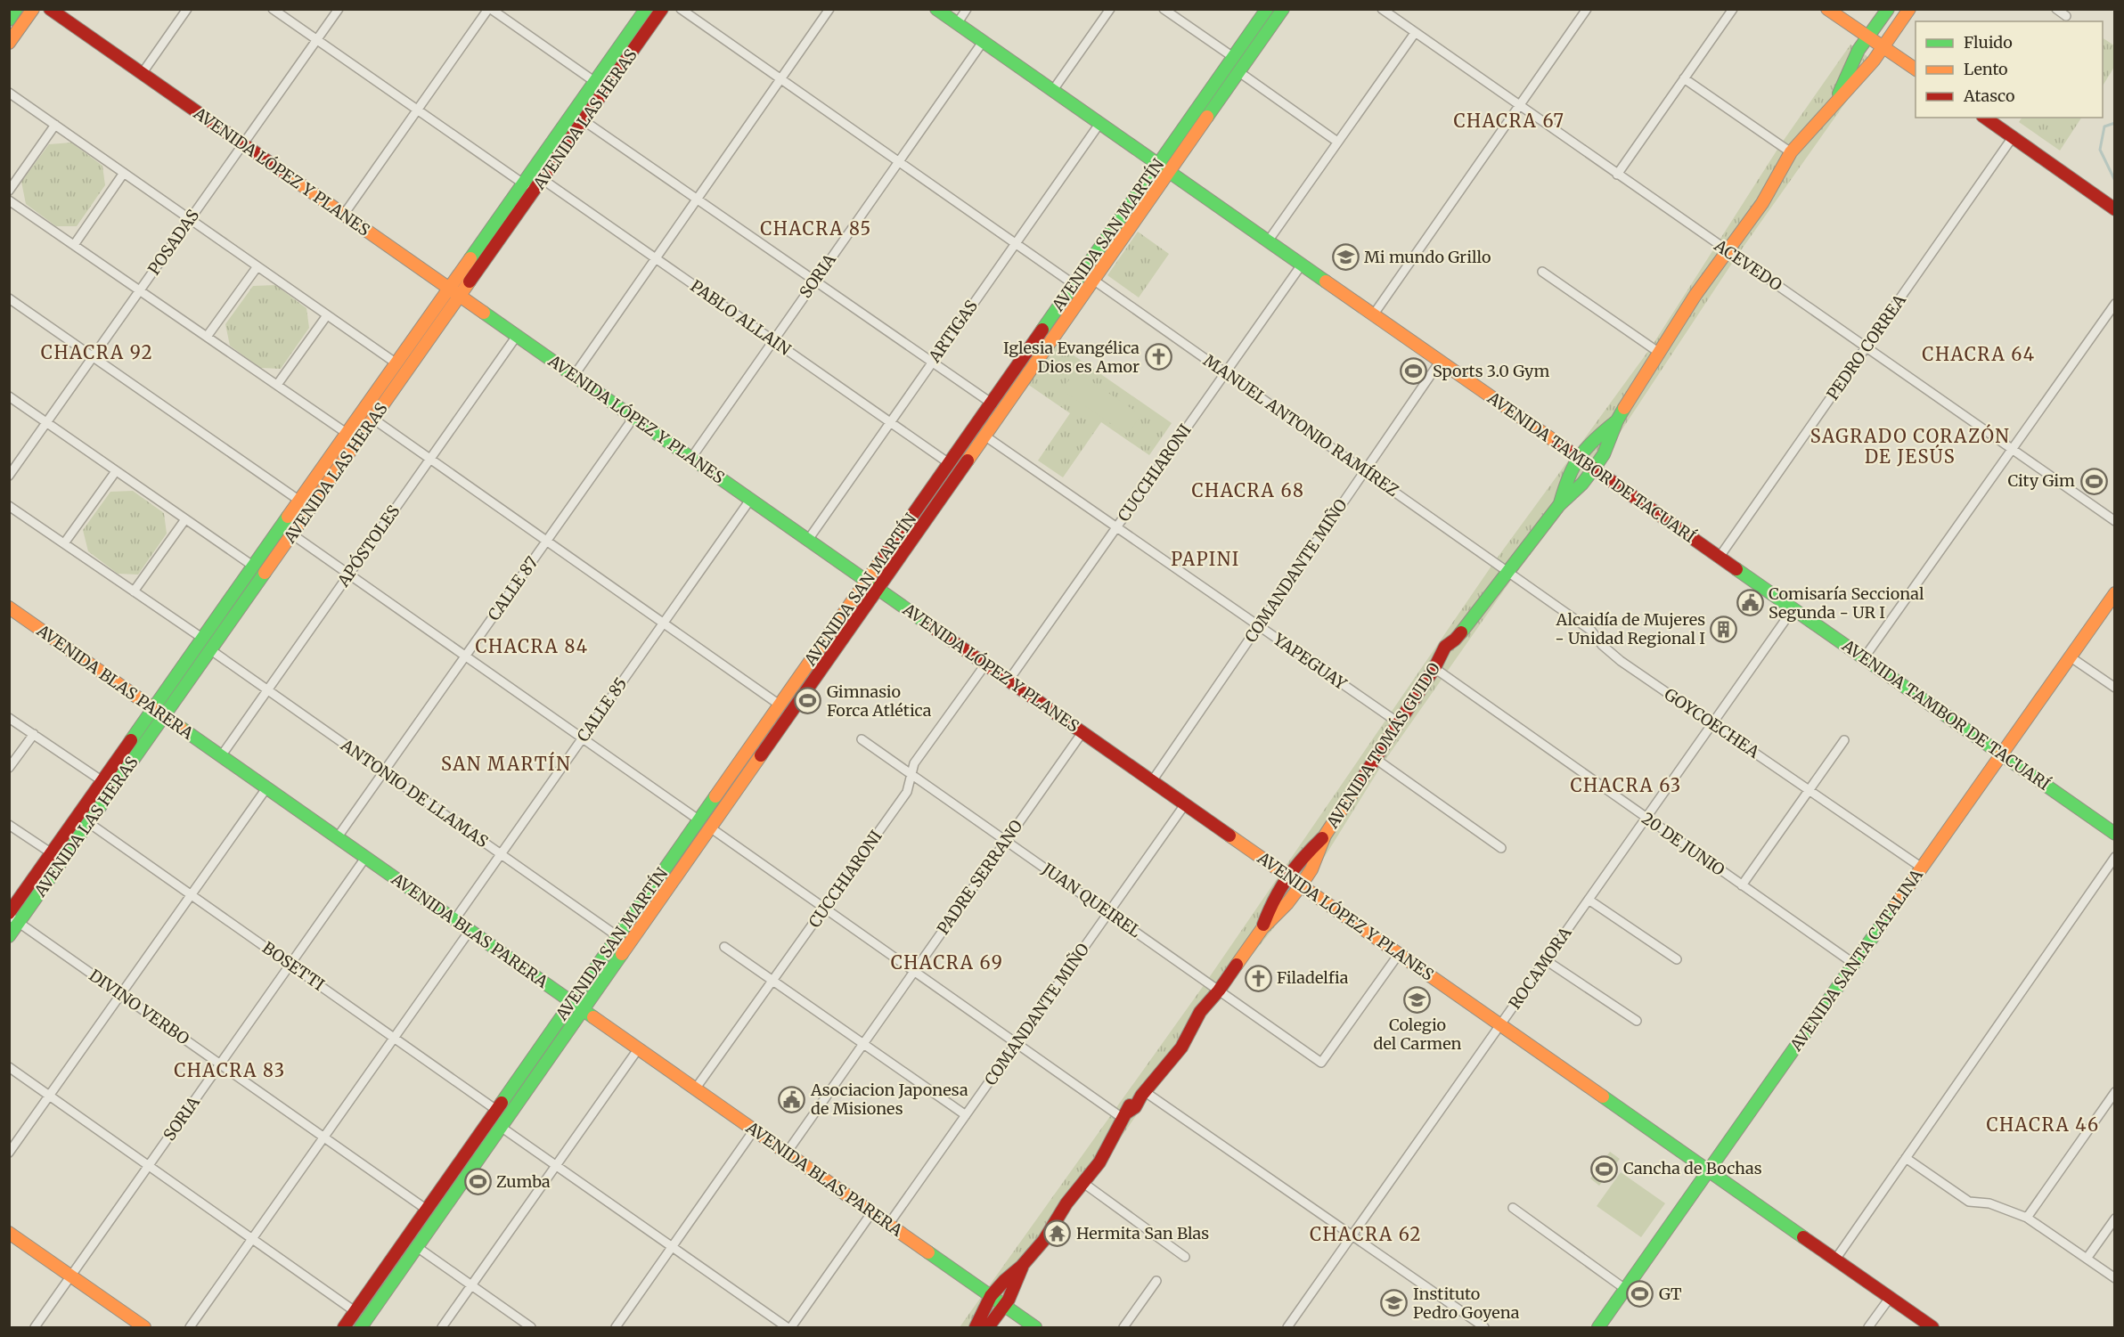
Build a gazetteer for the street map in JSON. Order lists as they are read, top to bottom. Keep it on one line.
{"streets":{"main road":["AVENIDA LAS HERAS","AVENIDA LÓPEZ Y PLANES","AVENIDA SAN MARTÍN","AVENIDA TAMBOR DE TACUARÍ","AVENIDA BLAS PARERA","AVENIDA TOMÁS GUIDO","AVENIDA SANTA CATALINA"],"street":["POSADAS","ACEVEDO","SORIA","PABLO ALLAIN","ARTIGAS","PEDRO CORREA","MANUEL ANTONIO RAMÍREZ","CUCCHIARONI","APÓSTOLES","COMANDANTE MIÑO","CALLE 87","YAPEGUAY","CALLE 85","GOYCOECHEA","ANTONIO DE LLAMAS","20 DE JUNIO","PADRE SERRANO","JUAN QUEIREL","BOSETTI","ROCAMORA","DIVINO VERBO"]},"crossings":[["AVENIDA LAS HERAS","AVENIDA LÓPEZ Y PLANES"],["AVENIDA LAS HERAS","PABLO ALLAIN"],["AVENIDA LAS HERAS","AVENIDA BLAS PARERA"],["AVENIDA LAS HERAS","ANTONIO DE LLAMAS"],["AVENIDA LAS HERAS","BOSETTI"],["AVENIDA LAS HERAS","DIVINO VERBO"],["AVENIDA LÓPEZ Y PLANES","AVENIDA SAN MARTÍN"],["AVENIDA LÓPEZ Y PLANES","POSADAS"],["AVENIDA LÓPEZ Y PLANES","SORIA"],["AVENIDA LÓPEZ Y PLANES","ARTIGAS"],["AVENIDA LÓPEZ Y PLANES","CUCCHIARONI"],["AVENIDA LÓPEZ Y PLANES","APÓSTOLES"],["AVENIDA LÓPEZ Y PLANES","COMANDANTE MIÑO"],["AVENIDA LÓPEZ Y PLANES","CALLE 87"],["AVENIDA LÓPEZ Y PLANES","CALLE 85"],["AVENIDA LÓPEZ Y PLANES","AVENIDA TOMÁS GUIDO"],["AVENIDA LÓPEZ Y PLANES","PADRE SERRANO"],["AVENIDA LÓPEZ Y PLANES","JUAN QUEIREL"],["AVENIDA LÓPEZ Y PLANES","AVENIDA SANTA CATALINA"],["AVENIDA LÓPEZ Y PLANES","ROCAMORA"],["AVENIDA SAN MARTÍN","PABLO ALLAIN"],["AVENIDA SAN MARTÍN","MANUEL ANTONIO RAMÍREZ"],["AVENIDA SAN MARTÍN","AVENIDA TAMBOR DE TACUARÍ"],["AVENIDA SAN MARTÍN","YAPEGUAY"],["AVENIDA SAN MARTÍN","AVENIDA BLAS PARERA"],["AVENIDA SAN MARTÍN","ANTONIO DE LLAMAS"],["AVENIDA SAN MARTÍN","BOSETTI"],["AVENIDA SAN MARTÍN","DIVINO VERBO"],["ACEVEDO","PEDRO CORREA"],["ACEVEDO","AVENIDA TOMÁS GUIDO"],["SORIA","PABLO ALLAIN"],["SORIA","AVENIDA TAMBOR DE TACUARÍ"],["SORIA","AVENIDA BLAS PARERA"],["SORIA","BOSETTI"],["SORIA","DIVINO VERBO"],["PABLO ALLAIN","ARTIGAS"],["ARTIGAS","AVENIDA TAMBOR DE TACUARÍ"],["PEDRO CORREA","AVENIDA TAMBOR DE TACUARÍ"],["MANUEL ANTONIO RAMÍREZ","CUCCHIARONI"],["MANUEL ANTONIO RAMÍREZ","COMANDANTE MIÑO"],["MANUEL ANTONIO RAMÍREZ","GOYCOECHEA"],["MANUEL ANTONIO RAMÍREZ","AVENIDA TOMÁS GUIDO"],["AVENIDA TAMBOR DE TACUARÍ","CUCCHIARONI"],["AVENIDA TAMBOR DE TACUARÍ","COMANDANTE MIÑO"],["AVENIDA TAMBOR DE TACUARÍ","AVENIDA TOMÁS GUIDO"],["AVENIDA TAMBOR DE TACUARÍ","AVENIDA SANTA CATALINA"],["AVENIDA TAMBOR DE TACUARÍ","ROCAMORA"],["CUCCHIARONI","YAPEGUAY"],["CUCCHIARONI","AVENIDA BLAS PARERA"],["CUCCHIARONI","JUAN QUEIREL"],["APÓSTOLES","AVENIDA BLAS PARERA"],["APÓSTOLES","ANTONIO DE LLAMAS"],["COMANDANTE MIÑO","YAPEGUAY"],["COMANDANTE MIÑO","AVENIDA BLAS PARERA"],["COMANDANTE MIÑO","JUAN QUEIREL"],["CALLE 87","AVENIDA BLAS PARERA"],["CALLE 87","ANTONIO DE LLAMAS"],["YAPEGUAY","AVENIDA TOMÁS GUIDO"],["AVENIDA BLAS PARERA","CALLE 85"],["AVENIDA BLAS PARERA","AVENIDA TOMÁS GUIDO"],["AVENIDA BLAS PARERA","PADRE SERRANO"],["CALLE 85","ANTONIO DE LLAMAS"],["GOYCOECHEA","AVENIDA TOMÁS GUIDO"],["GOYCOECHEA","AVENIDA SANTA CATALINA"],["GOYCOECHEA","ROCAMORA"],["AVENIDA TOMÁS GUIDO","20 DE JUNIO"],["AVENIDA TOMÁS GUIDO","JUAN QUEIREL"],["20 DE JUNIO","AVENIDA SANTA CATALINA"],["20 DE JUNIO","ROCAMORA"],["PADRE SERRANO","JUAN QUEIREL"]],"districts":["CHACRA 67","CHACRA 85","CHACRA 92","CHACRA 64","SAGRADO CORAZÓN DE JESÚS","CHACRA 68","PAPINI","CHACRA 84","SAN MARTÍN","CHACRA 63","CHACRA 69","CHACRA 83","CHACRA 46","CHACRA 62"],"places":{"school or university":["Mi mundo Grillo","Colegio del Carmen","Instituto Pedro Goyena"],"church":["Iglesia Evangélica Dios es Amor","Filadelfia"],"sports":["Sports 3.0 Gym","City Gim","Gimnasio Forca Atlética","Cancha de Bochas","Zumba","GT"],"public building":["Comisaría Seccional Segunda - UR I","Asociacion Japonesa de Misiones"],"building":["Alcaidía de Mujeres - Unidad Regional I"],"temple":["Hermita San Blas"]},"legend":["Fluido","Lento","Atasco"]}
